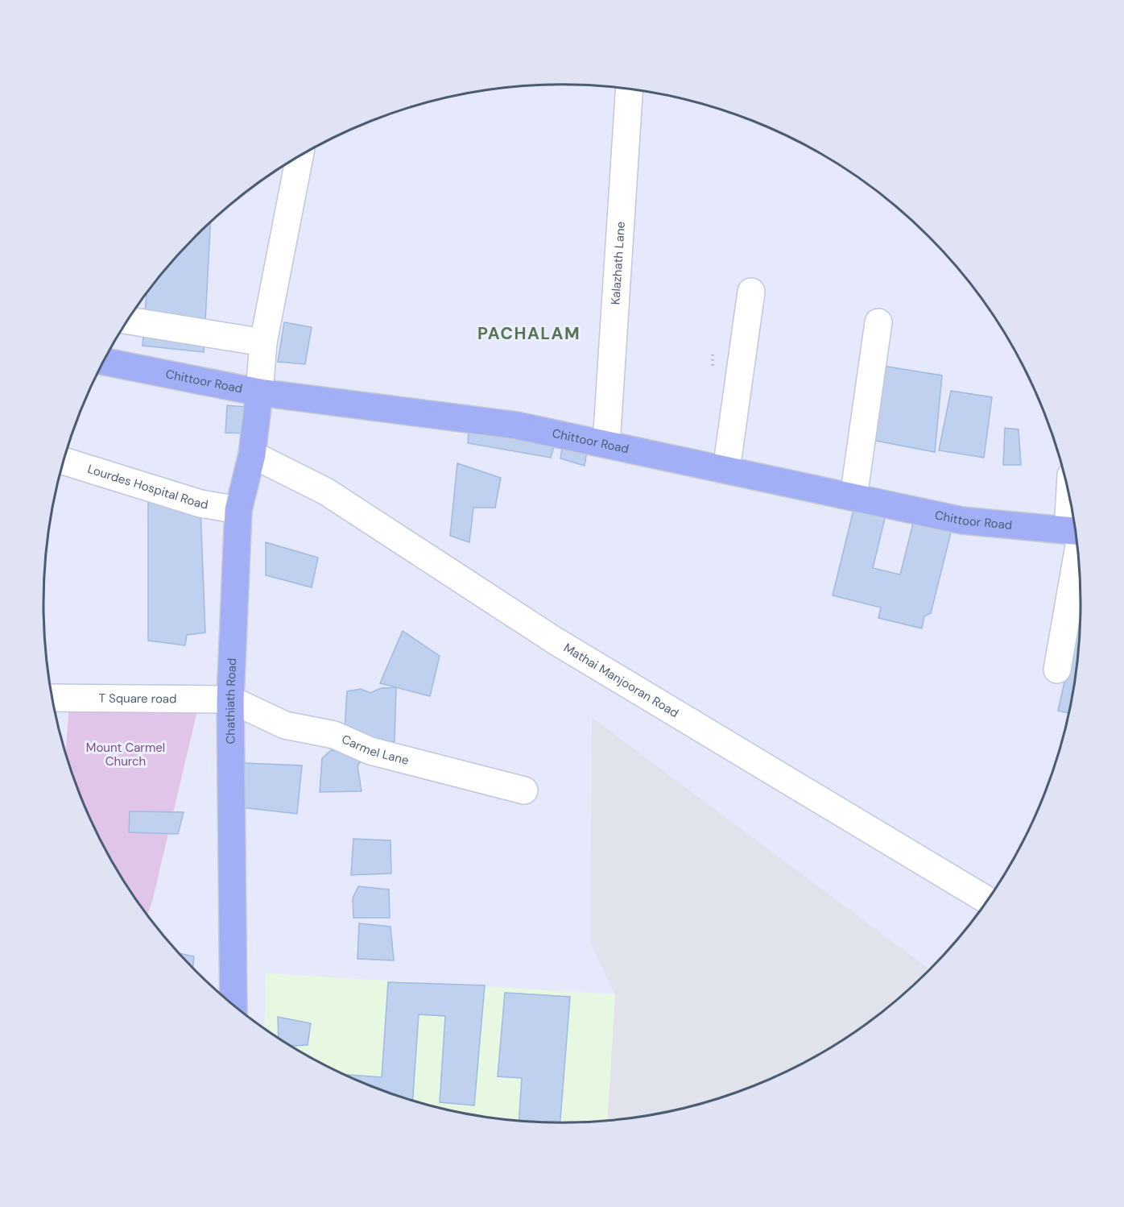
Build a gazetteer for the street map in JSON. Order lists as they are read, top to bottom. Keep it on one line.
{"streets":{"main road":["Chittoor Road","Chathiath Road"],"street":["Kalazhath Lane","Lourdes Hospital Road","Mathai Manjooran Road","T Square road","Carmel Lane"]},"crossings":[["Kalazhath Lane","Chittoor Road"],["Chittoor Road","Chathiath Road"],["Lourdes Hospital Road","Chathiath Road"],["Mathai Manjooran Road","Chathiath Road"],["T Square road","Chathiath Road"],["T Square road","Carmel Lane"],["Chathiath Road","Carmel Lane"]],"districts":["PACHALAM"],"parks":["Mount Carmel Church"]}
